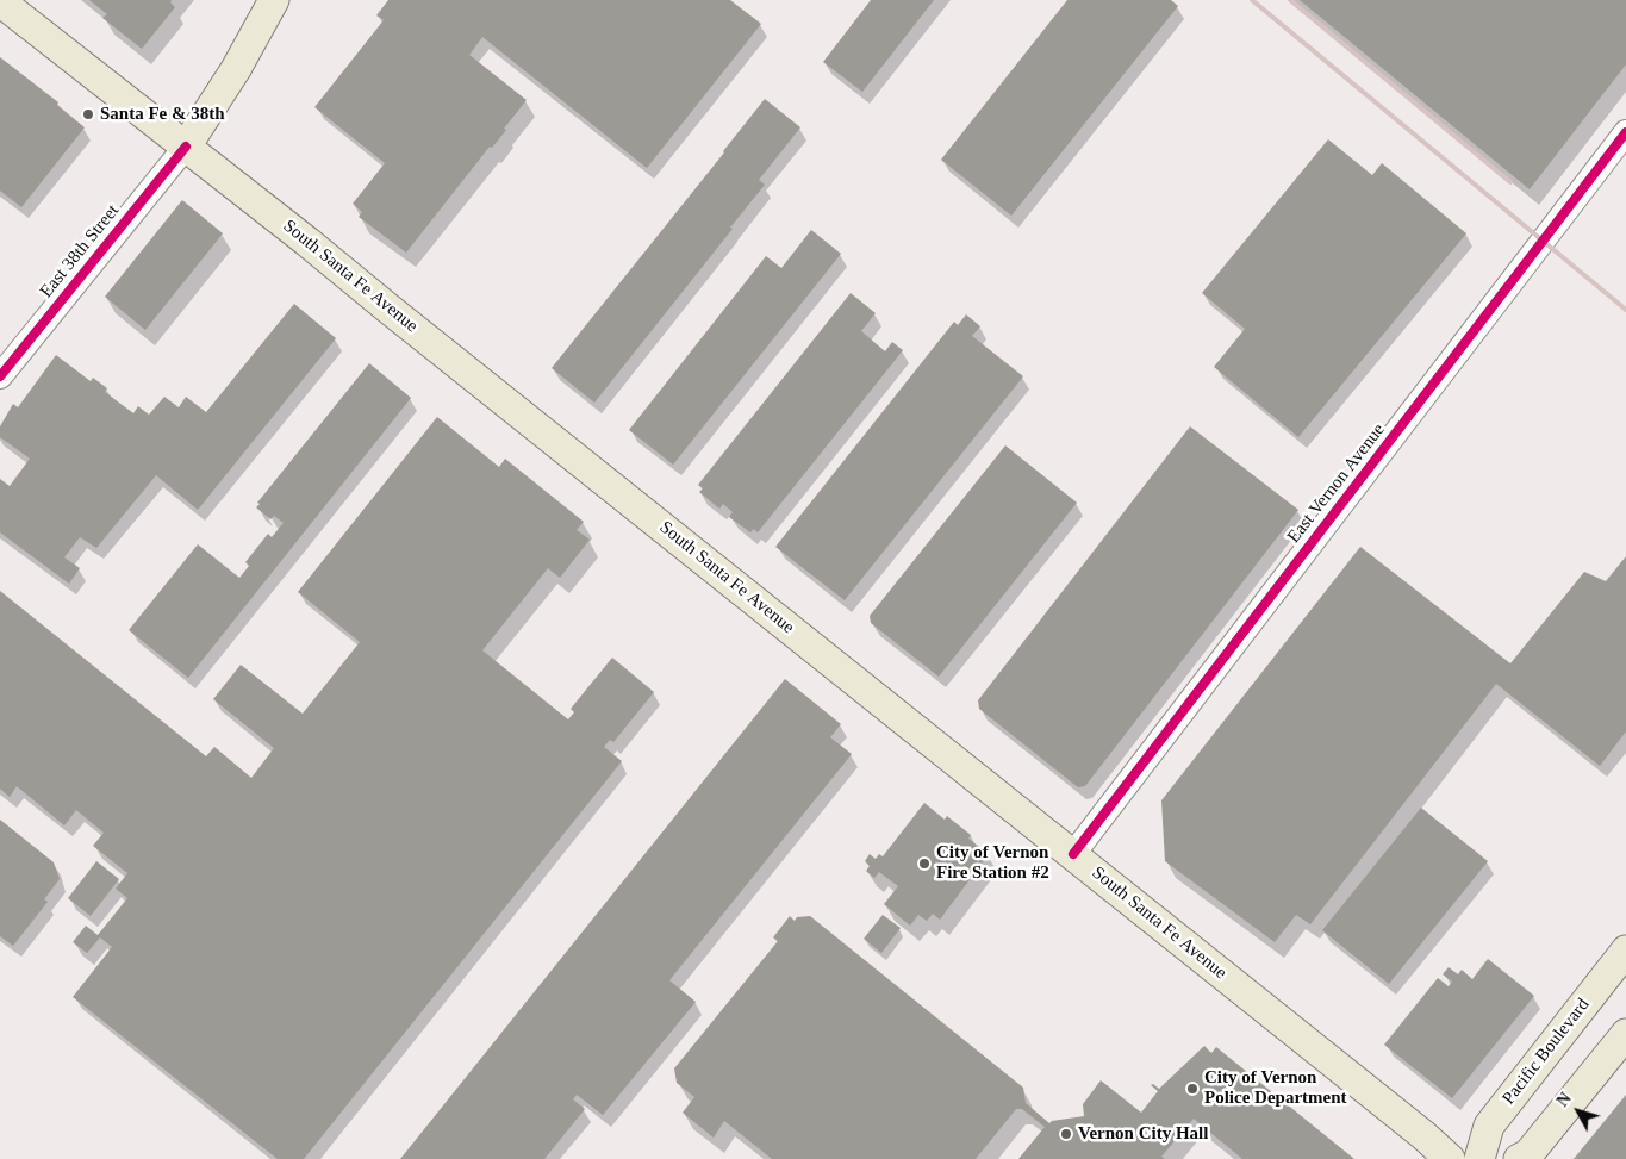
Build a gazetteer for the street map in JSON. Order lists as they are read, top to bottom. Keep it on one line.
{"streets":{"main road":["East 38th Street","South Santa Fe Avenue","Pacific Boulevard"],"street":["East Vernon Avenue"]},"crossings":[["East 38th Street","South Santa Fe Avenue"],["South Santa Fe Avenue","East Vernon Avenue"]],"places":["Santa Fe & 38th","City of Vernon Fire Station #2","City of Vernon Police Department","Vernon City Hall"],"north":"top left"}
